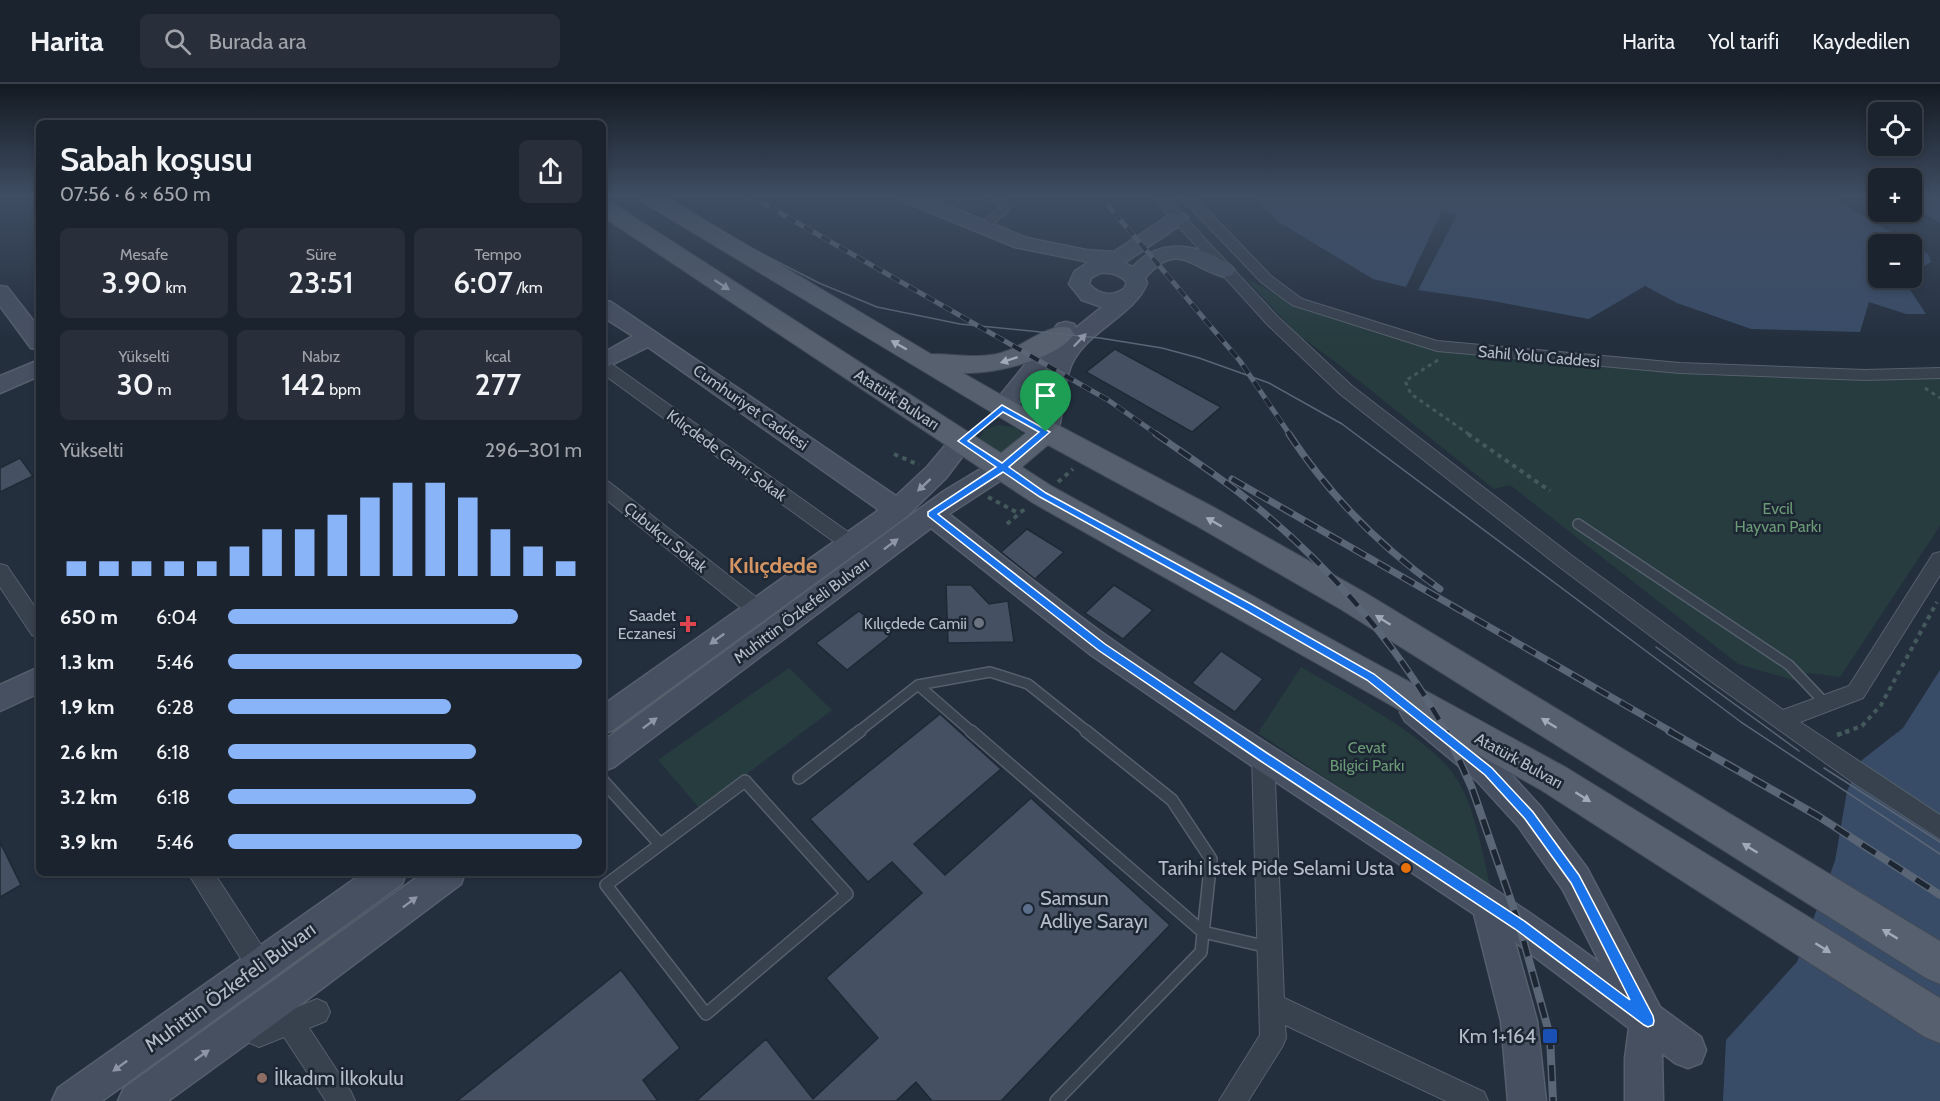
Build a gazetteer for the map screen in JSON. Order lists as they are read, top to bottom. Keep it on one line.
{"streets":{"main road":["Atatürk Bulvarı","Cumhuriyet Caddesi","Muhittin Özkefeli Bulvarı"],"street":["Sahil Yolu Caddesi","Kılıçdede Cami Sokak","Çubukçu Sokak"]},"crossings":[["Atatürk Bulvarı","Muhittin Özkefeli Bulvarı"],["Cumhuriyet Caddesi","Muhittin Özkefeli Bulvarı"],["Kılıçdede Cami Sokak","Muhittin Özkefeli Bulvarı"],["Çubukçu Sokak","Muhittin Özkefeli Bulvarı"]],"districts":["Kılıçdede"],"parks":["Evcil Hayvan Parkı","Cevat Bilgici Parkı"],"places":{"other":["Kılıçdede Camii","Tarihi İstek Pide Selami Usta","Samsun Adliye Sarayı","İlkadım İlkokulu"],"health":["Saadet Eczanesi"],"transit":["Km 1+164"]},"page":{"header":"Harita","search":"Burada ara","nav":["Harita","Yol tarifi","Kaydedilen"],"map_buttons":["+","−"],"heading":["Sabah koşusu","07:56 · 6 × 650 m"],"stats":[["Mesafe","3.90 km"],["Süre","23:51"],["Tempo","6:07 /km"],["Yükselti","30 m"],["Nabız","142 bpm"],["kcal","277"]],"chart":["Yükselti","296–301 m"],"list":[{"name":"650 m","note":"6:04"},{"name":"1.3 km","note":"5:46"},{"name":"1.9 km","note":"6:28"},{"name":"2.6 km","note":"6:18"},{"name":"3.2 km","note":"6:18"},{"name":"3.9 km","note":"5:46"}]}}
